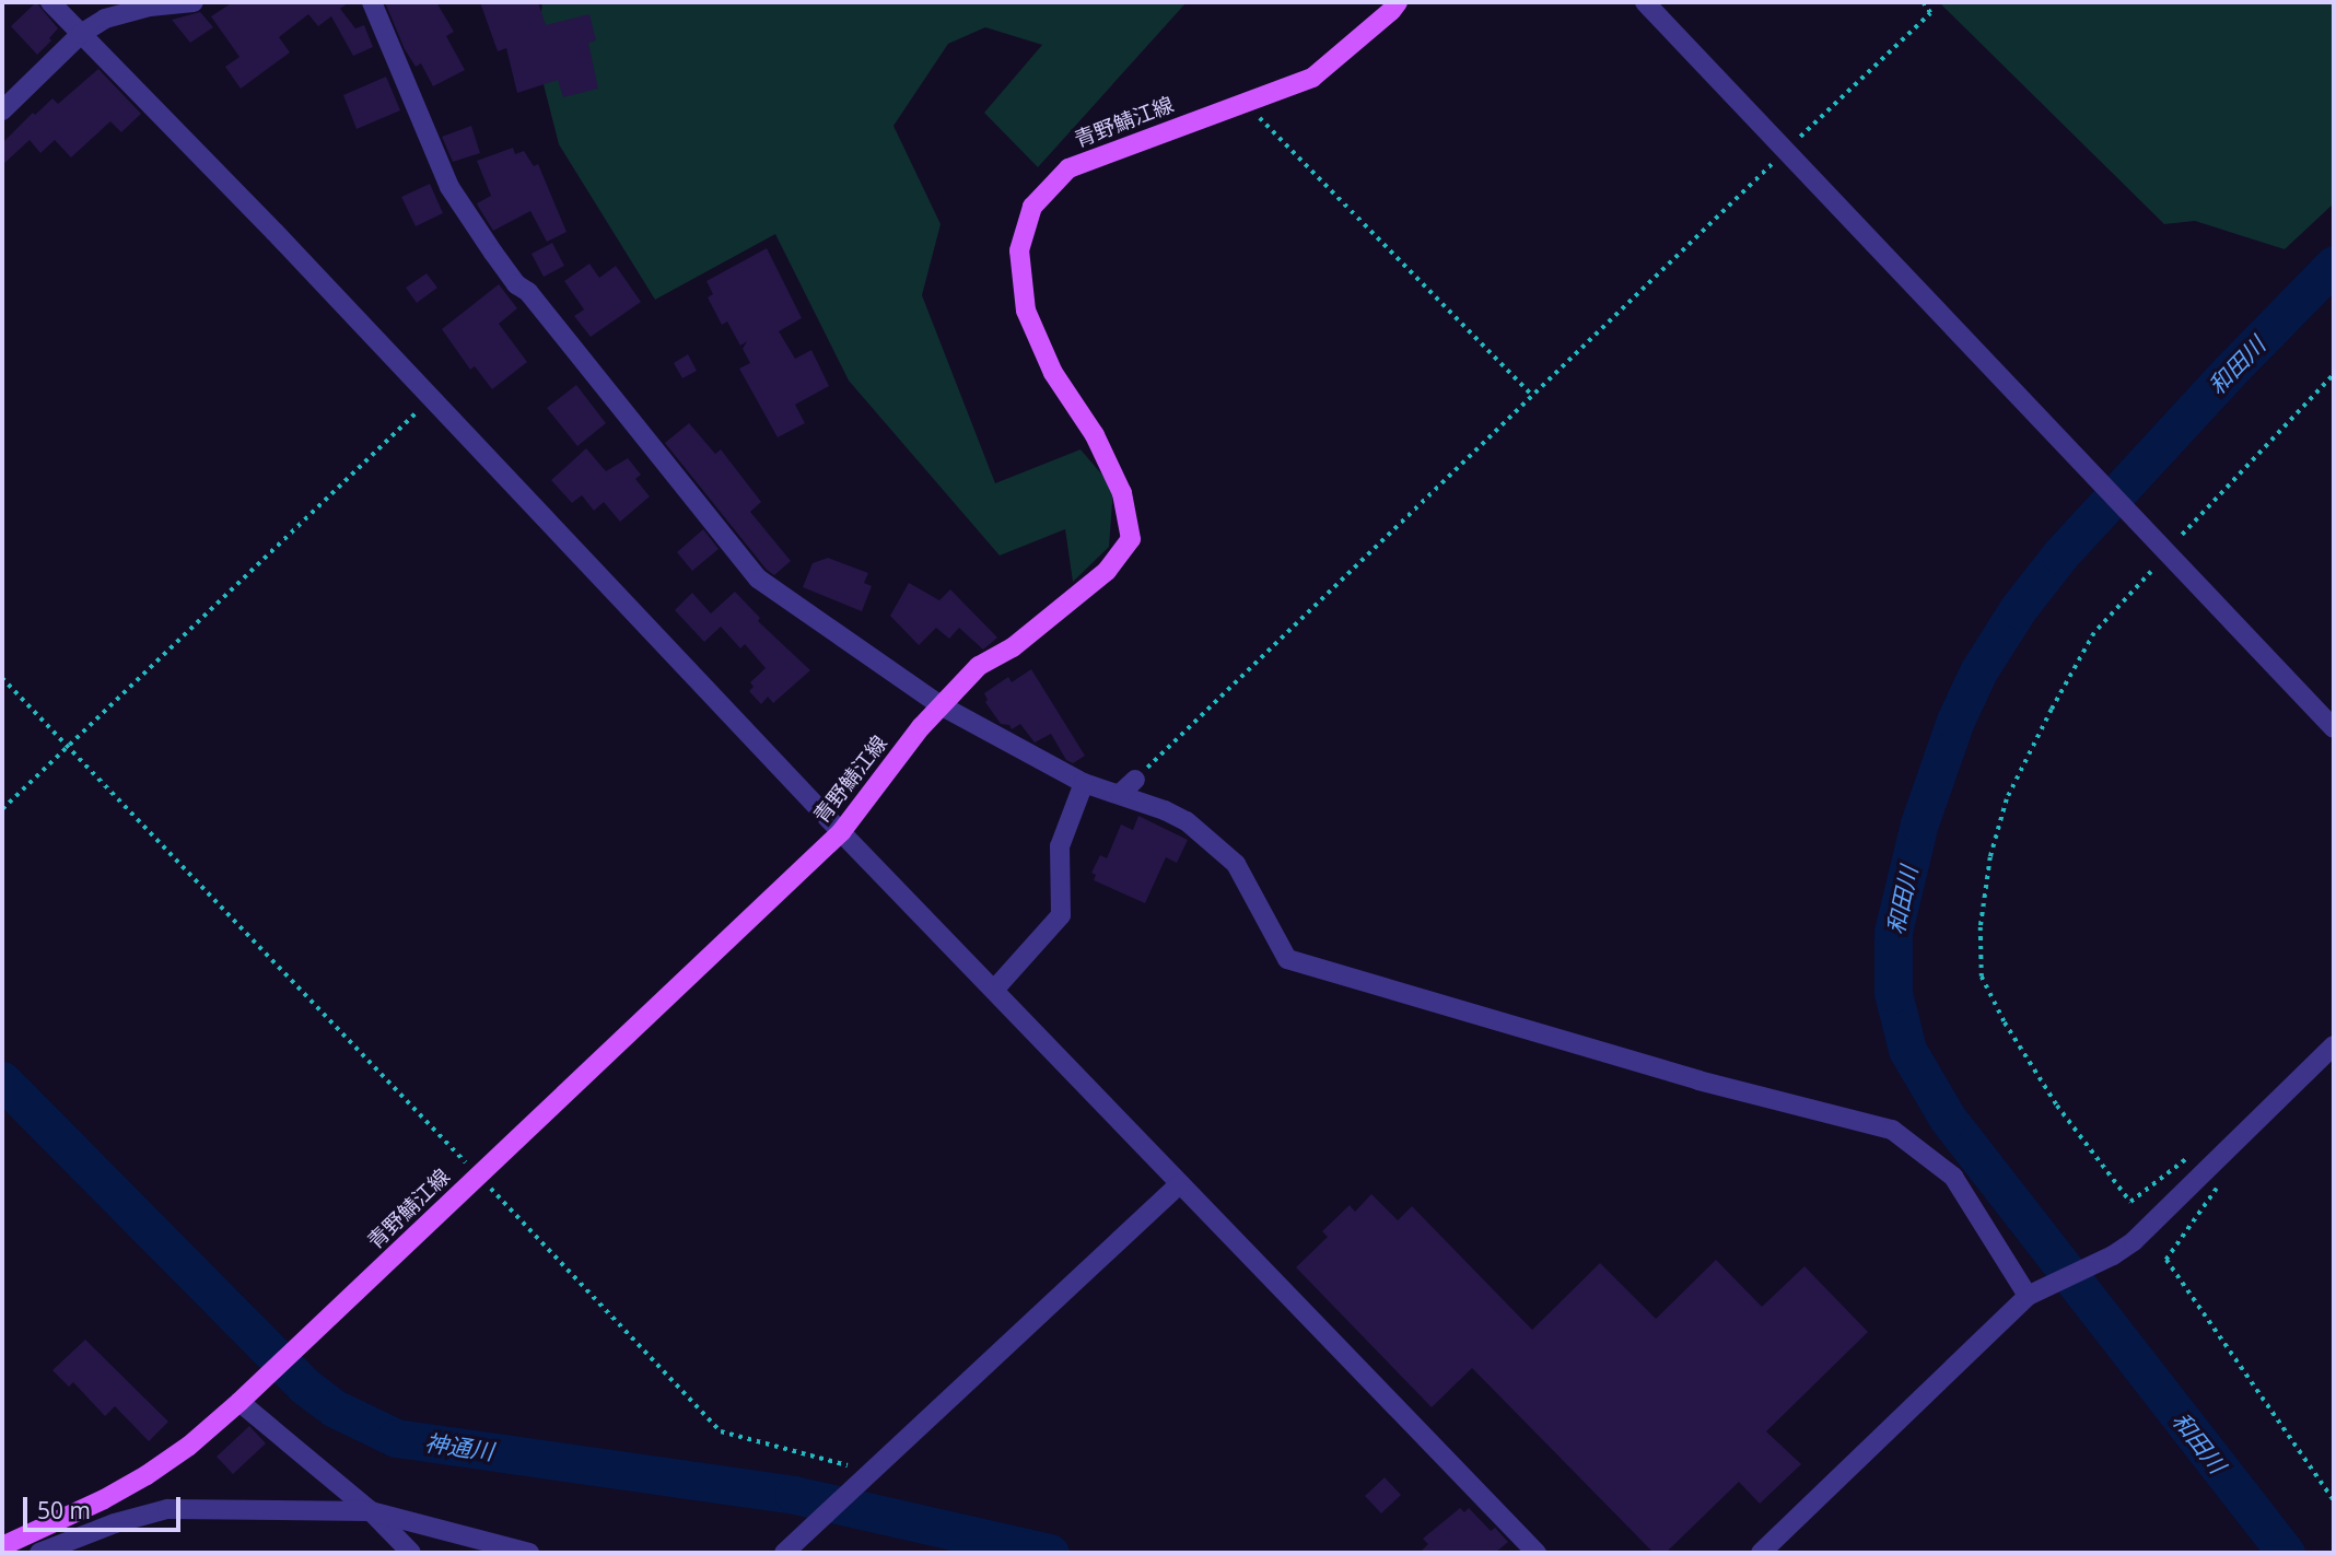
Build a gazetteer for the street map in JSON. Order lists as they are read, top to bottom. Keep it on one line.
{"streets":{"main road":["青野鯖江線"]},"water":["和田川","神通川"],"scale_bar":"50 m"}
